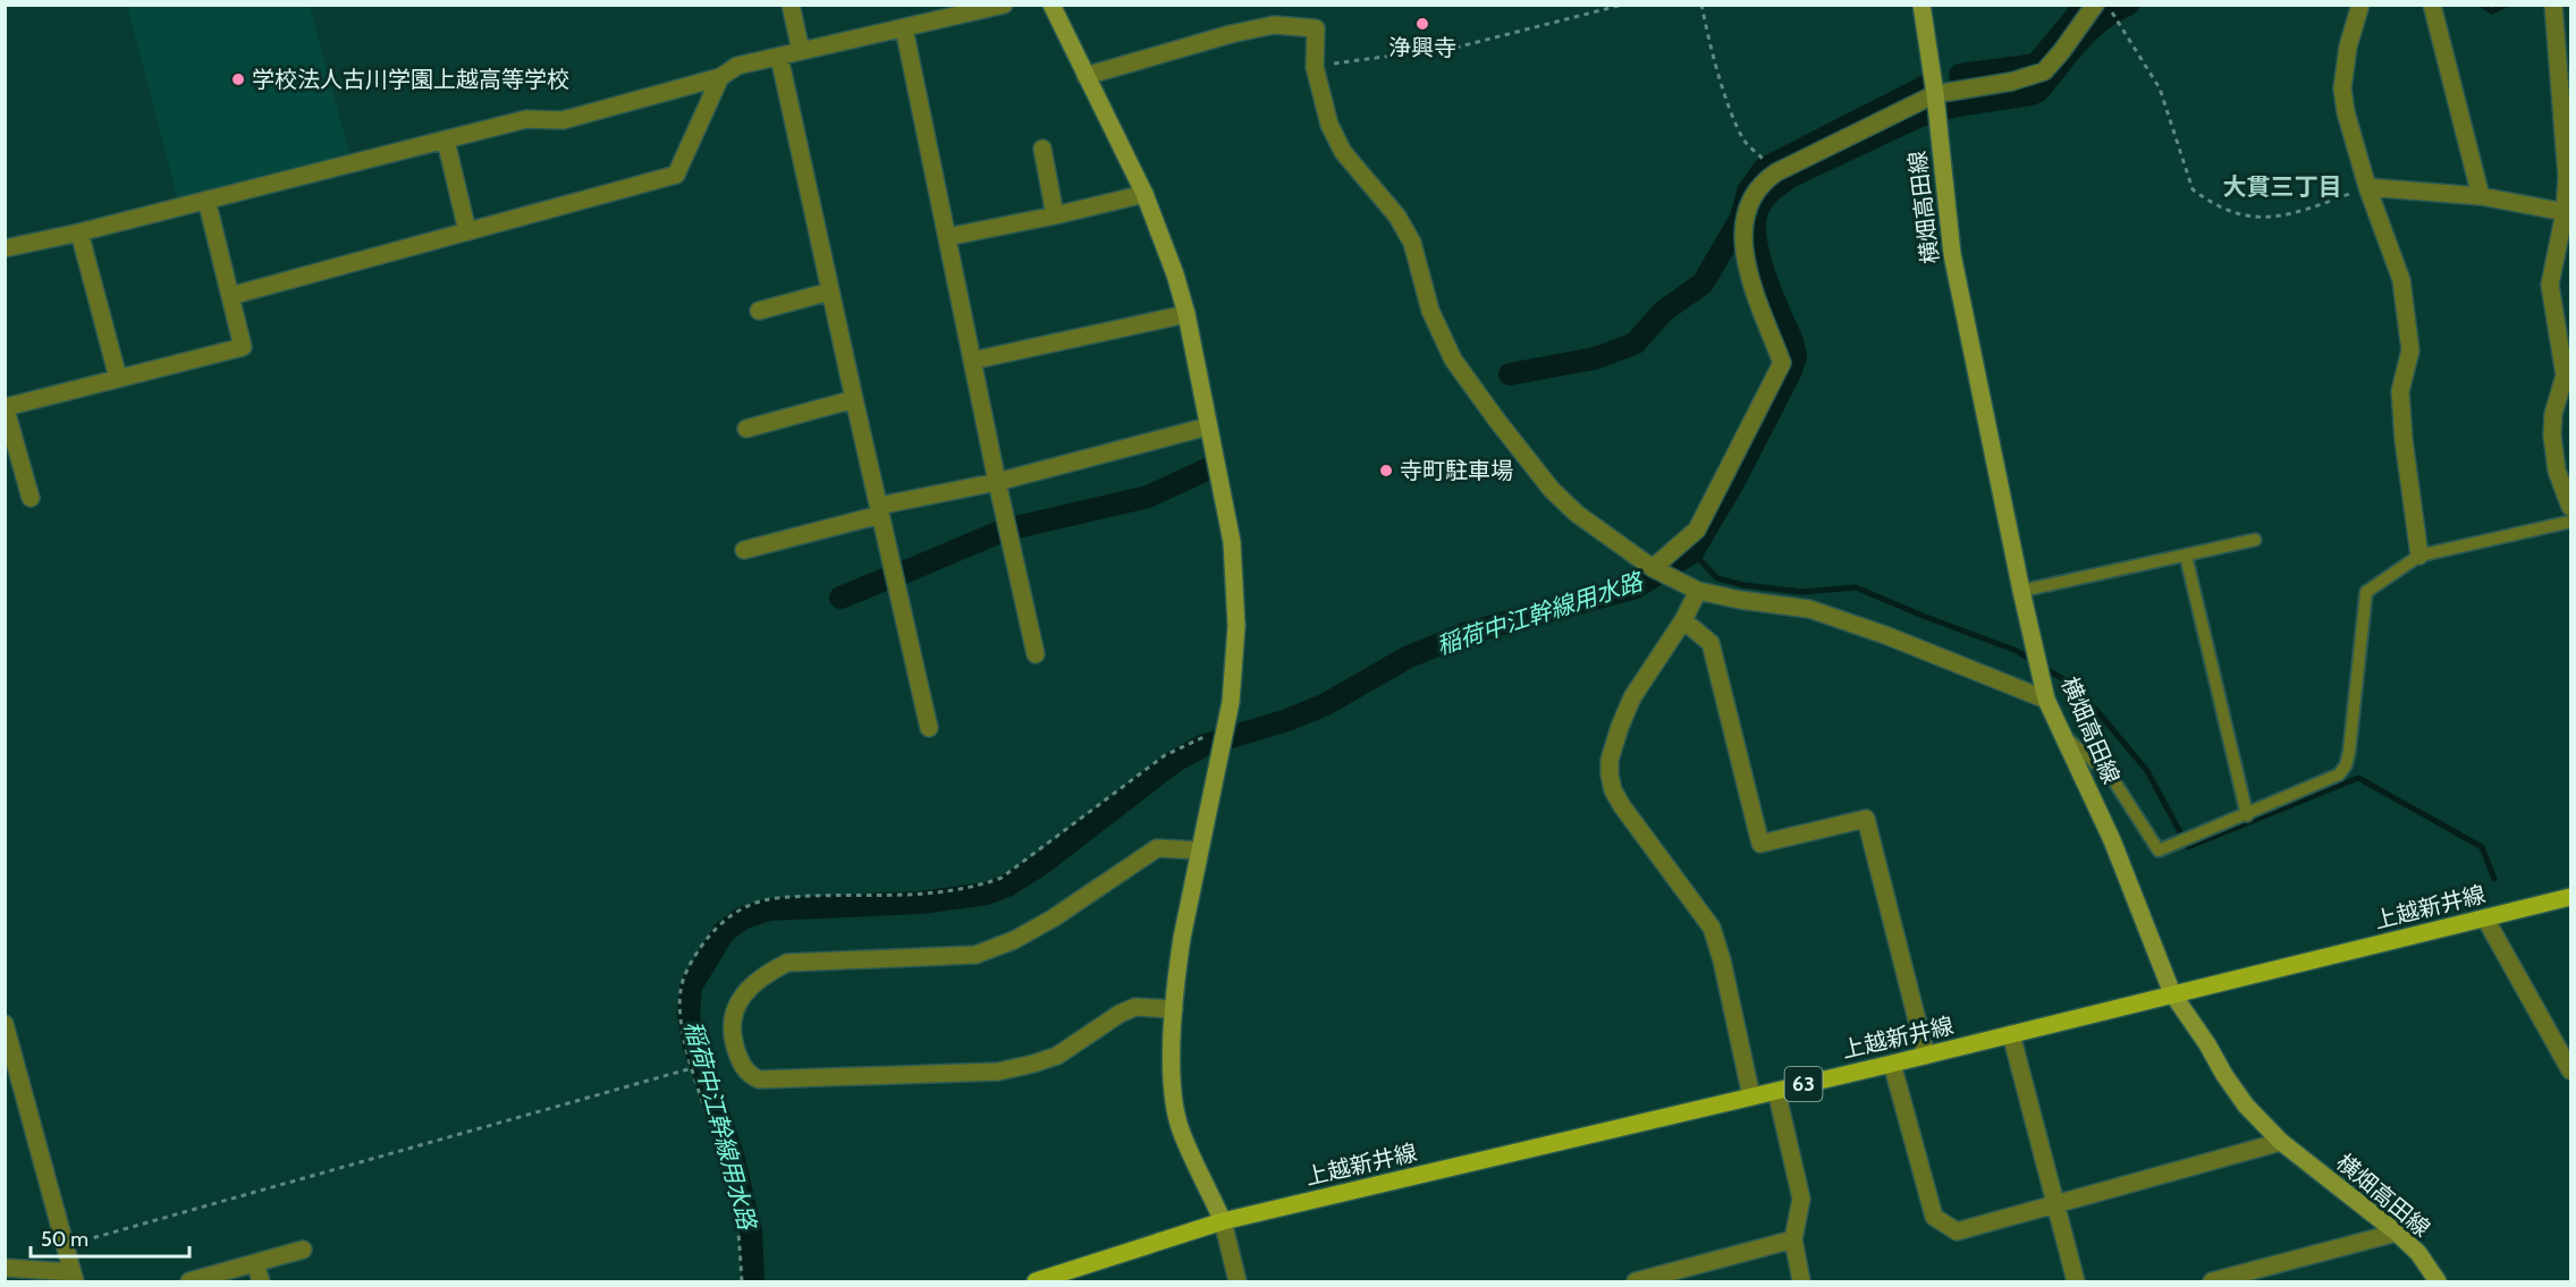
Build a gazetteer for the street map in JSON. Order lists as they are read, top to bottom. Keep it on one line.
{"streets":{"main road":["横畑高田線","上越新井線","63"]},"crossings":[["横畑高田線","上越新井線"]],"districts":["大貫三丁目"],"water":["稲荷中江幹線用水路"],"places":["浄興寺","学校法人古川学園上越高等学校","寺町駐車場"],"scale_bar":"50 m"}
